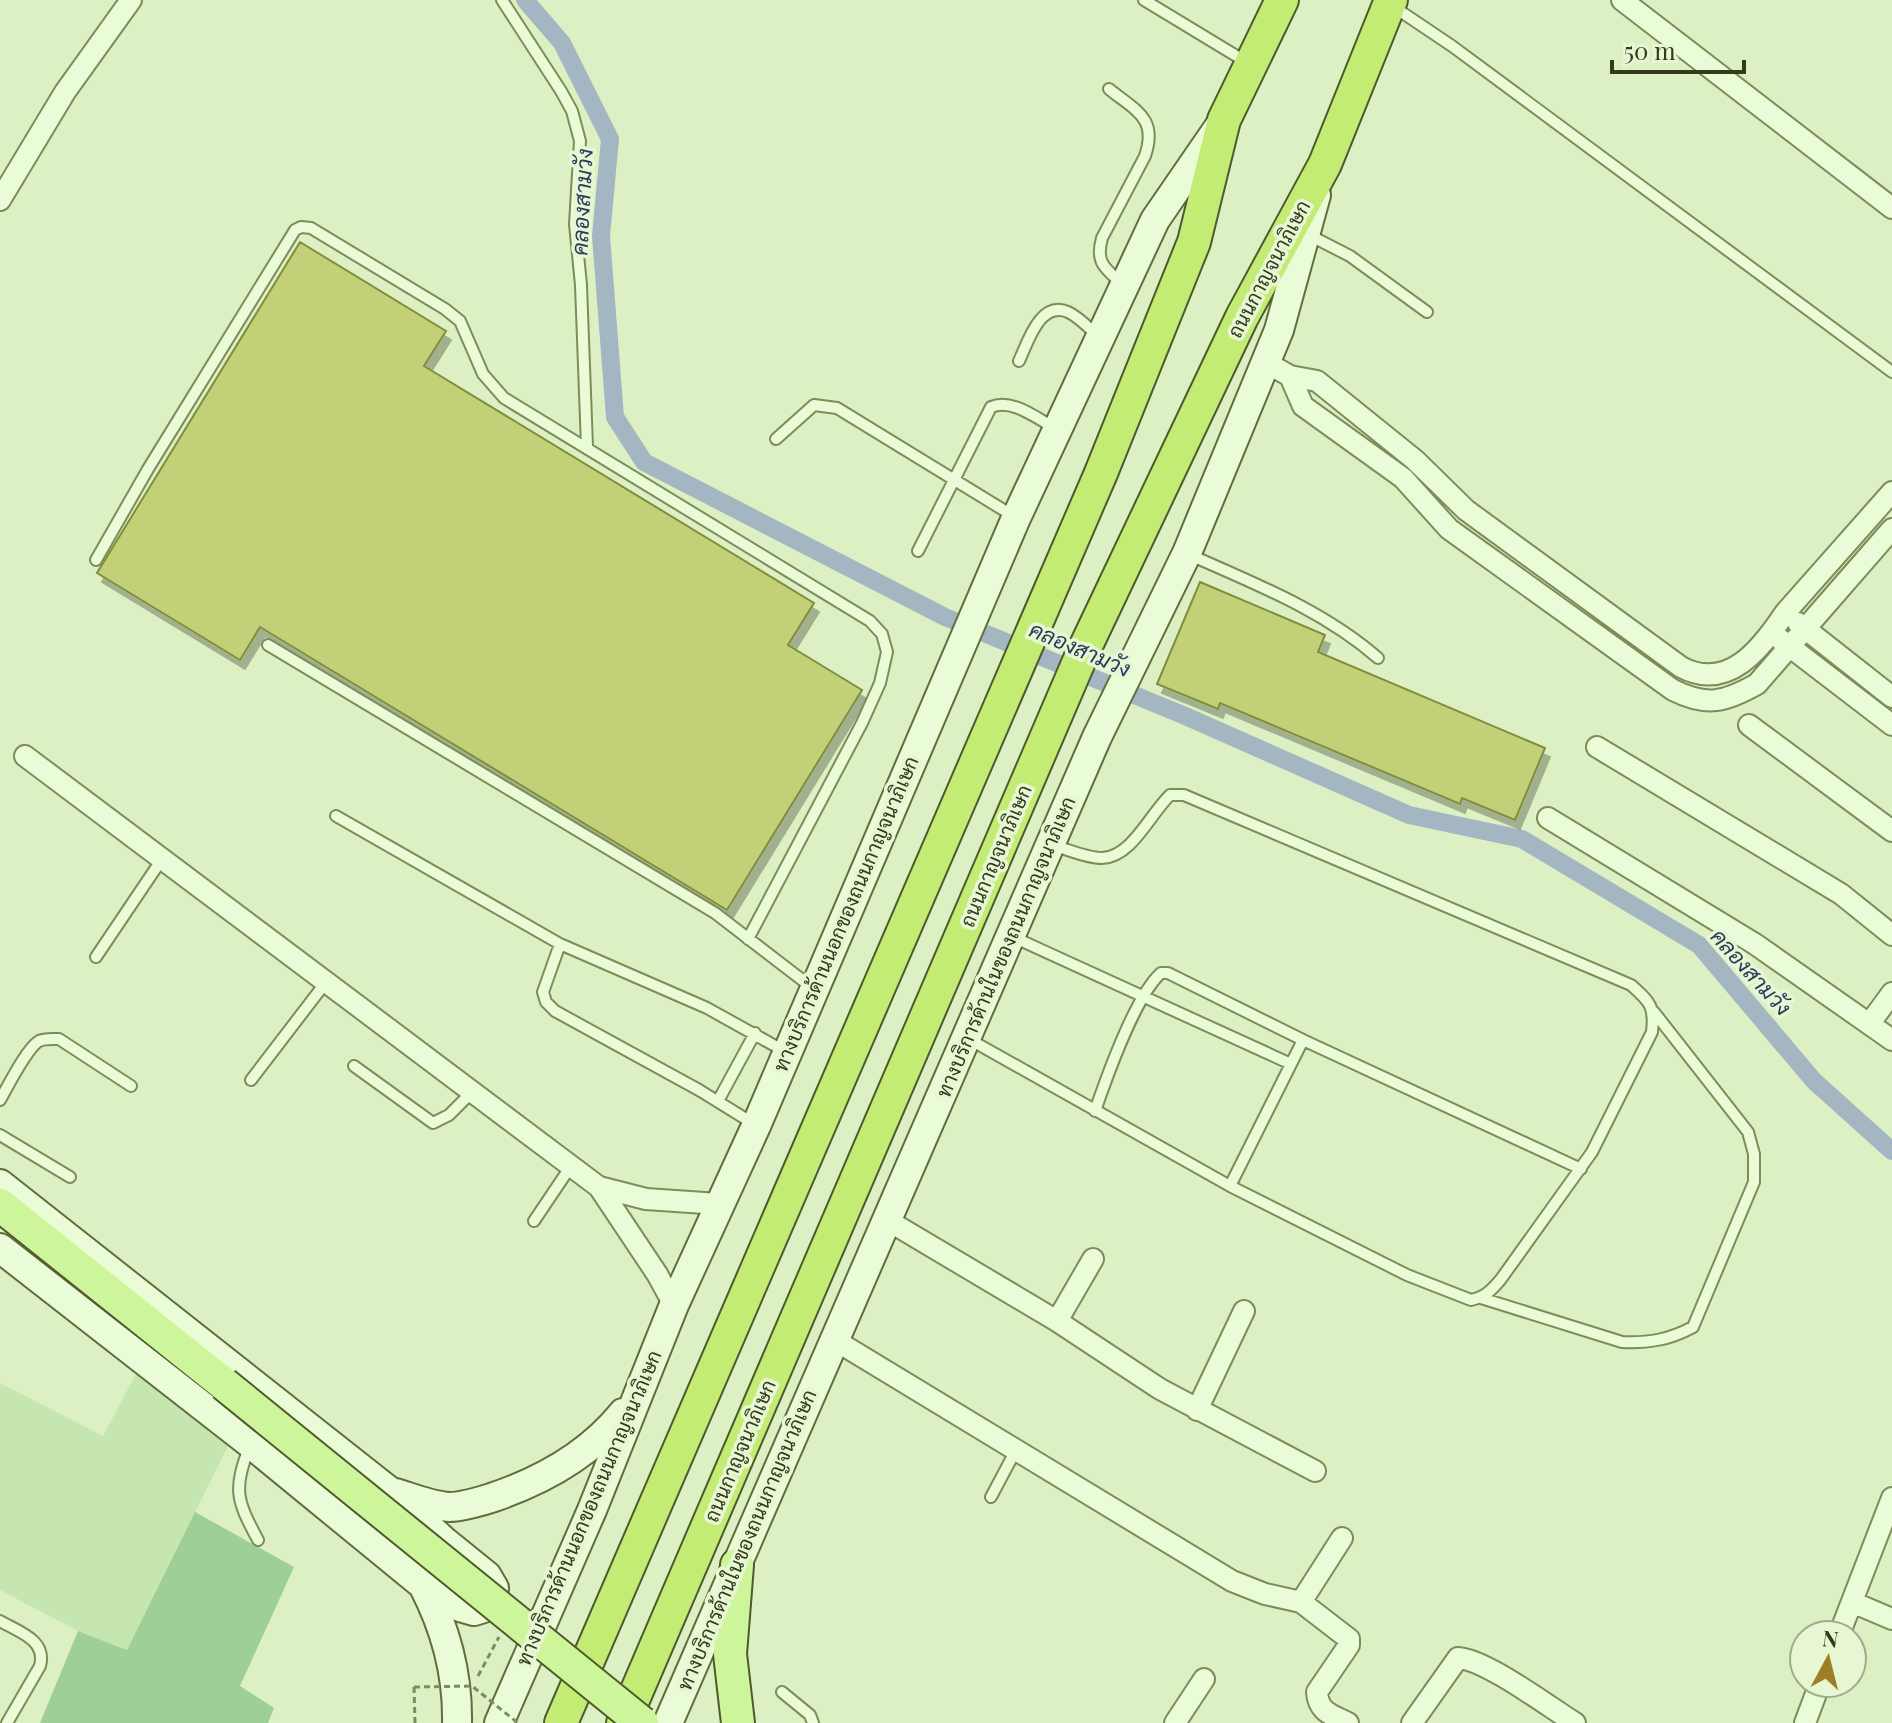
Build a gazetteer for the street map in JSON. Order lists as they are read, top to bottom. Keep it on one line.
{"streets":{"highway":["ถนนกาญจนาภิเษก"],"main road":["ทางบริการด้านนอกของถนนกาญจนาภิเษก","ทางบริการด้านในของถนนกาญจนาภิเษก"]},"crossings":[["ถนนกาญจนาภิเษก","ทางบริการด้านในของถนนกาญจนาภิเษก"]],"water":["คลองสามวัง"],"scale_bar":"50 m","north":"top"}
